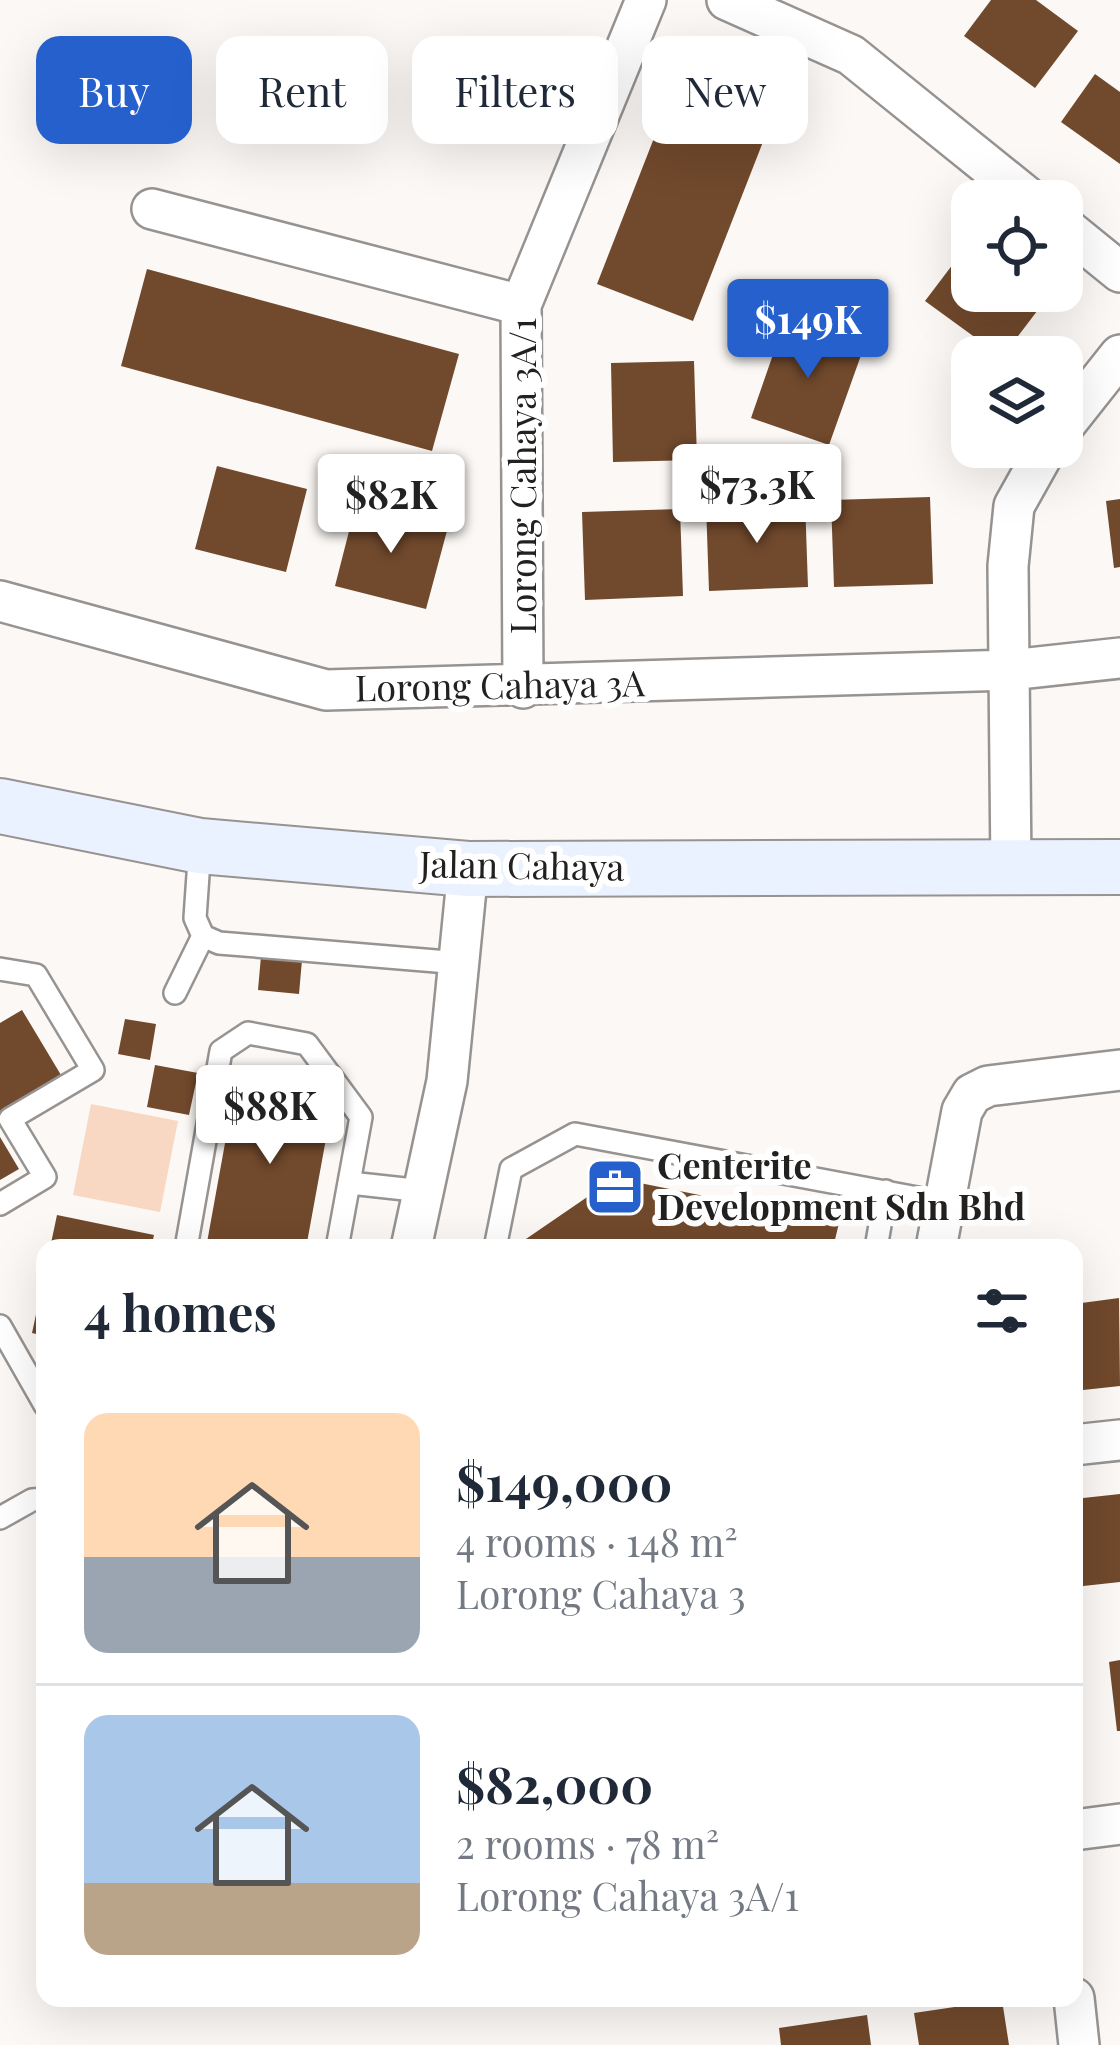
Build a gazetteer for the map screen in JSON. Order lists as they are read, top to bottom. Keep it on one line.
{"streets":{"street":["Lorong Cahaya 3A/1","Lorong Cahaya 3A","Jalan Cahaya"]},"crossings":[["Lorong Cahaya 3A/1","Lorong Cahaya 3A"]],"places":{"office":["Centerite Development Sdn Bhd"]},"page":{"chip":["Buy","Rent","Filters","New"],"price":["$149K","$73.3K","$82K","$88K"],"heading":"4 homes","list":[{"name":"$149,000","note":"4 rooms · 148 m² · Lorong Cahaya 3"},{"name":"$82,000","note":"2 rooms · 78 m² · Lorong Cahaya 3A/1"}]}}
